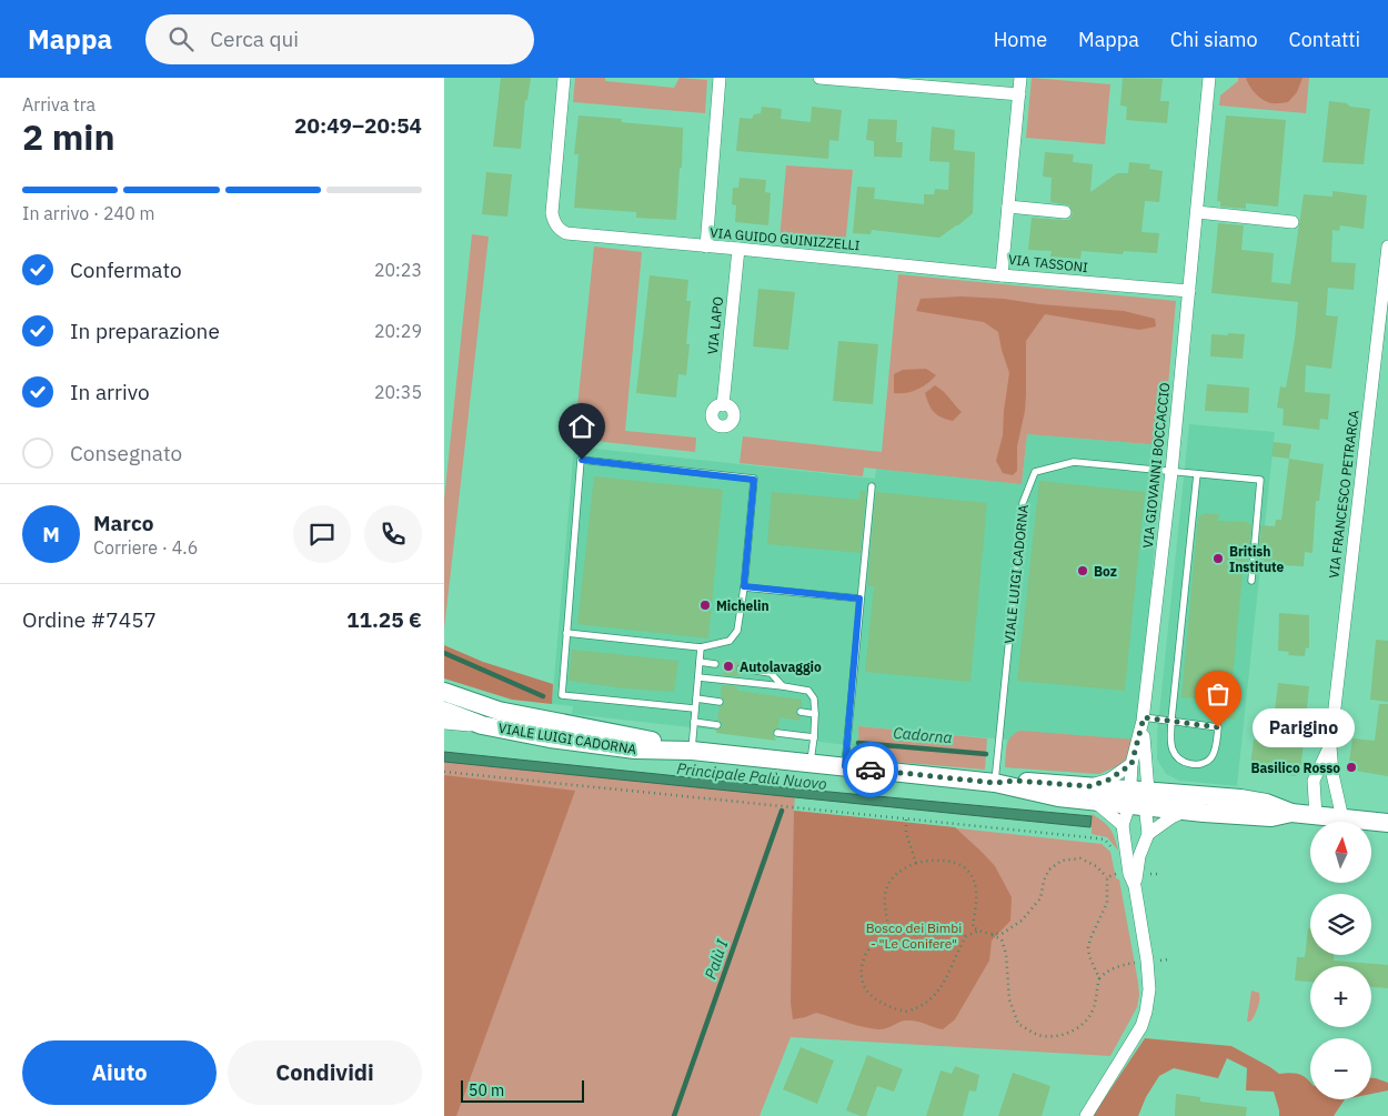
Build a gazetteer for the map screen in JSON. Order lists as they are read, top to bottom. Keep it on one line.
{"streets":{"main road":["VIALE LUIGI CADORNA"],"street":["VIA GUIDO GUINIZZELLI","VIA TASSONI","VIA LAPO","VIA GIOVANNI BOCCACCIO","VIA FRANCESCO PETRARCA"]},"crossings":[["VIA GUIDO GUINIZZELLI","VIA TASSONI"],["VIA GUIDO GUINIZZELLI","VIA LAPO"],["VIA TASSONI","VIA GIOVANNI BOCCACCIO"],["VIA GIOVANNI BOCCACCIO","VIALE LUIGI CADORNA"],["VIA FRANCESCO PETRARCA","VIALE LUIGI CADORNA"]],"water":["Cadorna","Principale Palù Nuovo","Palù I"],"parks":["Bosco dei Bimbi - \"Le Conifere\""],"places":["British Institute","Boz","Michelin","Autolavaggio","Parigino","Basilico Rosso"],"scale_bar":"50 m","north":"top","page":{"header":"Mappa","search":"Cerca qui","nav":["Home","Mappa","Chi siamo","Contatti"],"heading":["2 min","Arriva tra","20:49–20:54"],"panel":["Marco","Corriere · 4.6","Ordine #7457","11.25 €"],"bar":"In arrivo · 240 m","list":[["Confermato","20:23"],["In preparazione","20:29"],["In arrivo","20:35"],"Consegnato"],"round":"M","bubble":"Parigino","map_buttons":["+","−"],"buttons":["Aiuto","Condividi"],"scale":"50 m"}}
